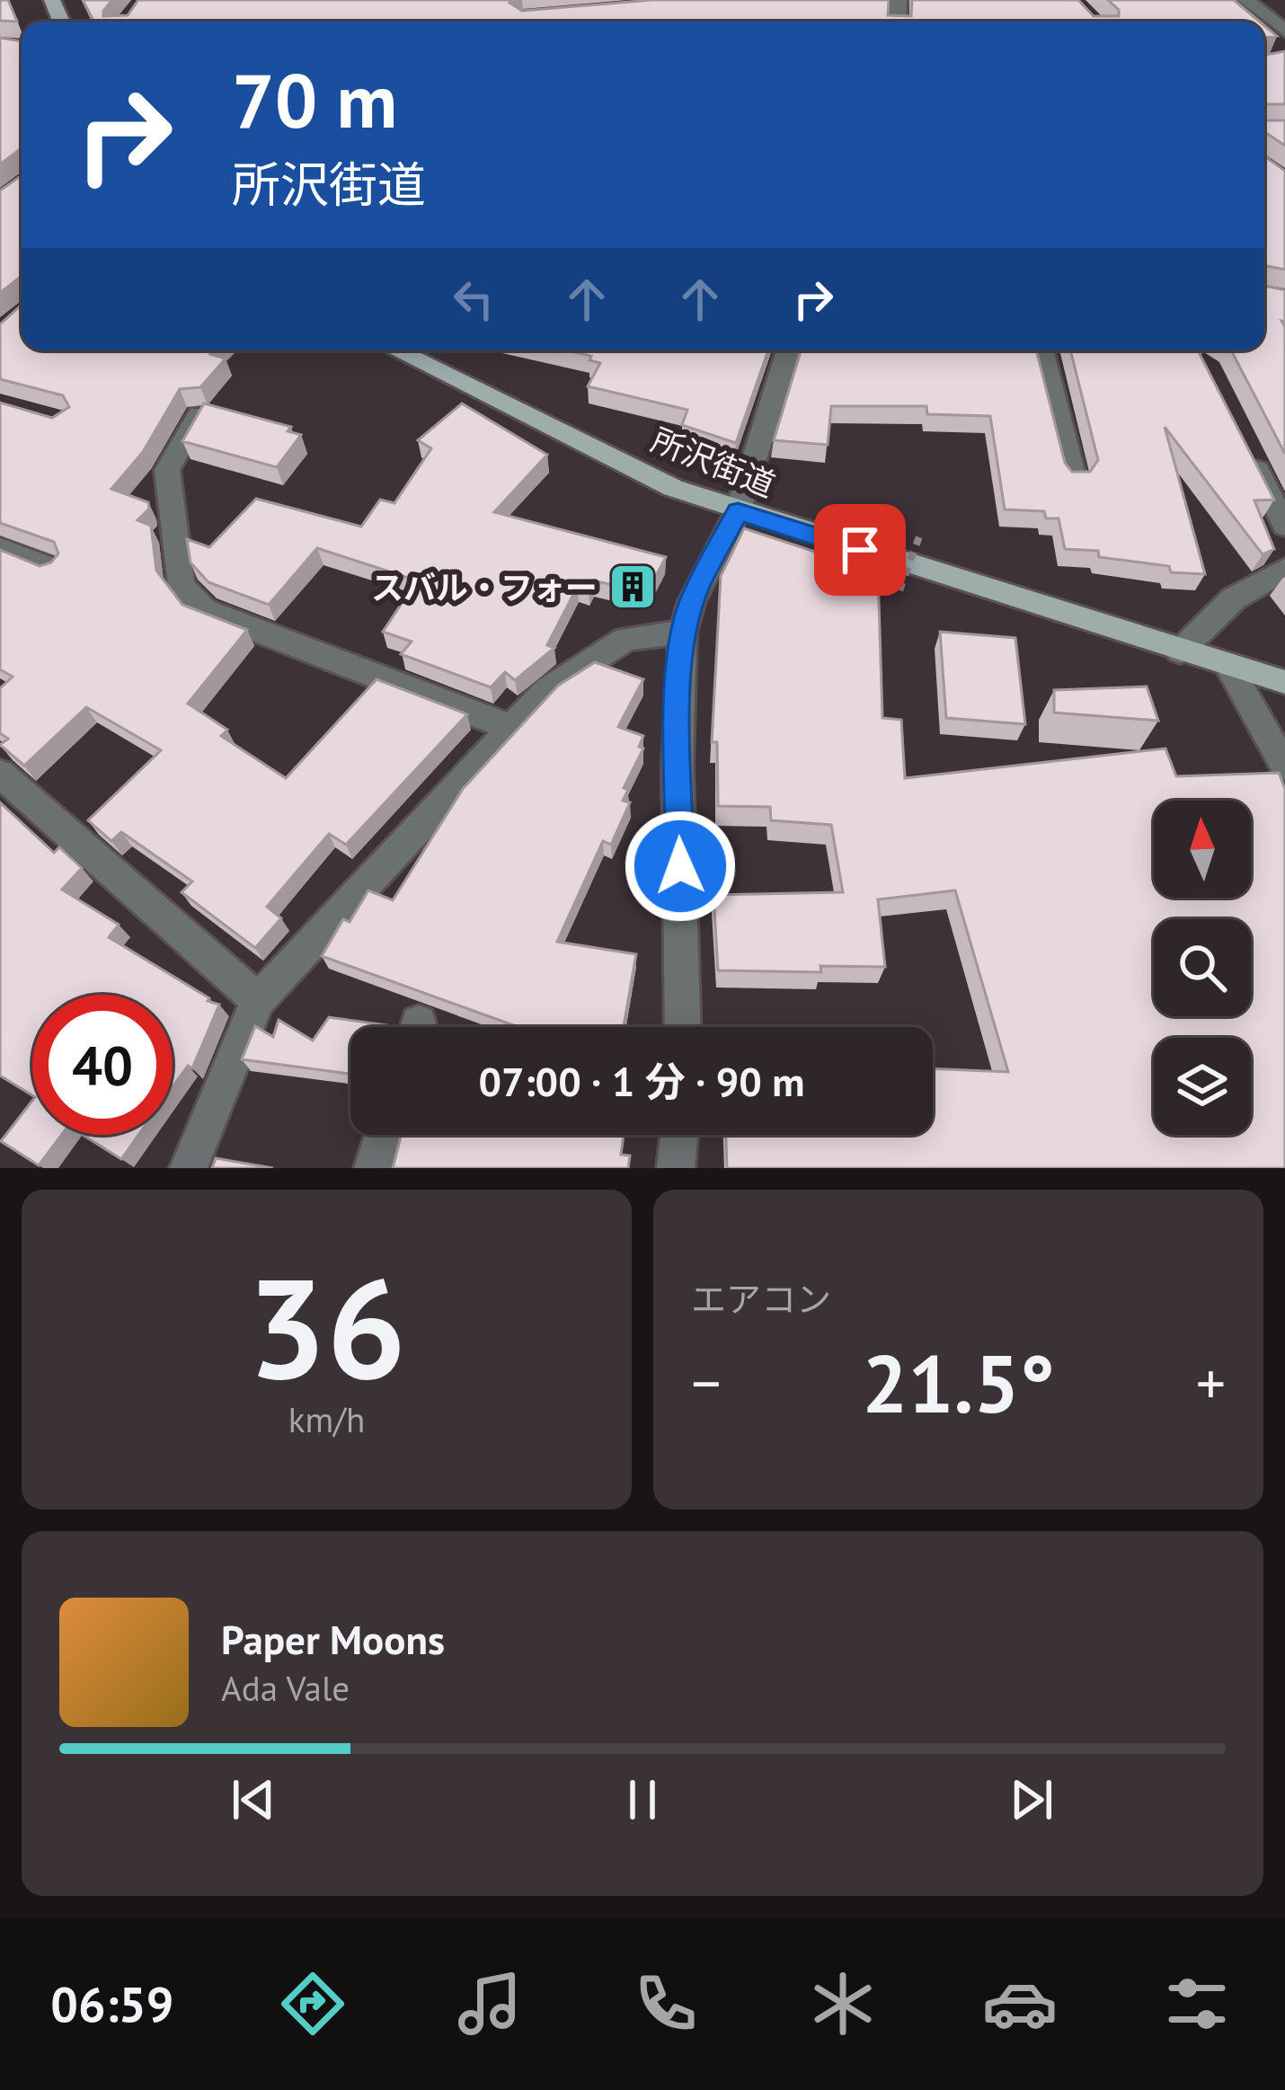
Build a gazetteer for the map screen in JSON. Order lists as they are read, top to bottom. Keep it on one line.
{"streets":{"main road":["所沢街道"]},"places":{"building":["スバル・フォー"]},"north":"top","page":{"turn":["70 m","所沢街道"],"limit":"40","trip":"07:00 · 1 分 · 90 m","tile":[["36","km/h"],"エアコン"],"heat":["−","21.5°","+"],"song":["Paper Moons","Ada Vale"],"tabs":"06:59"}}
